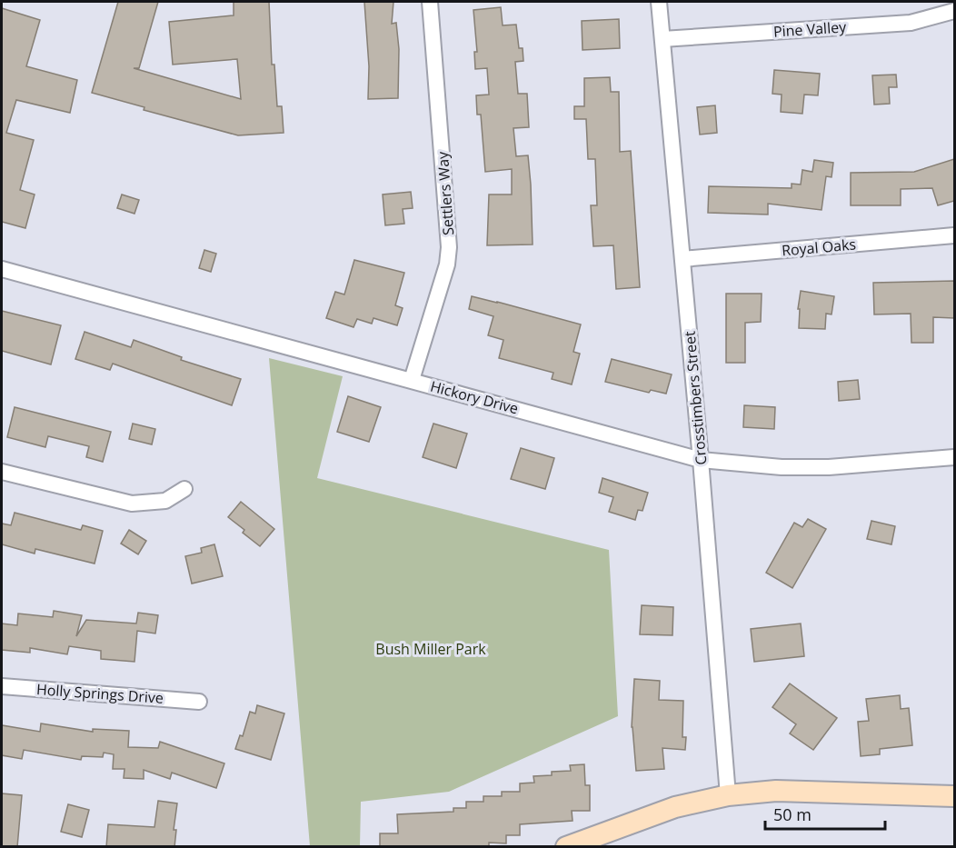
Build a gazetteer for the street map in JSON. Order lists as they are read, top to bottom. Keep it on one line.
{"streets":{"street":["Pine Valley","Settlers Way","Royal Oaks","Hickory Drive","Crosstimbers Street","Holly Springs Drive"]},"crossings":[["Pine Valley","Crosstimbers Street"],["Settlers Way","Hickory Drive"],["Royal Oaks","Crosstimbers Street"],["Hickory Drive","Crosstimbers Street"]],"parks":["Bush Miller Park"],"scale_bar":"50 m"}
